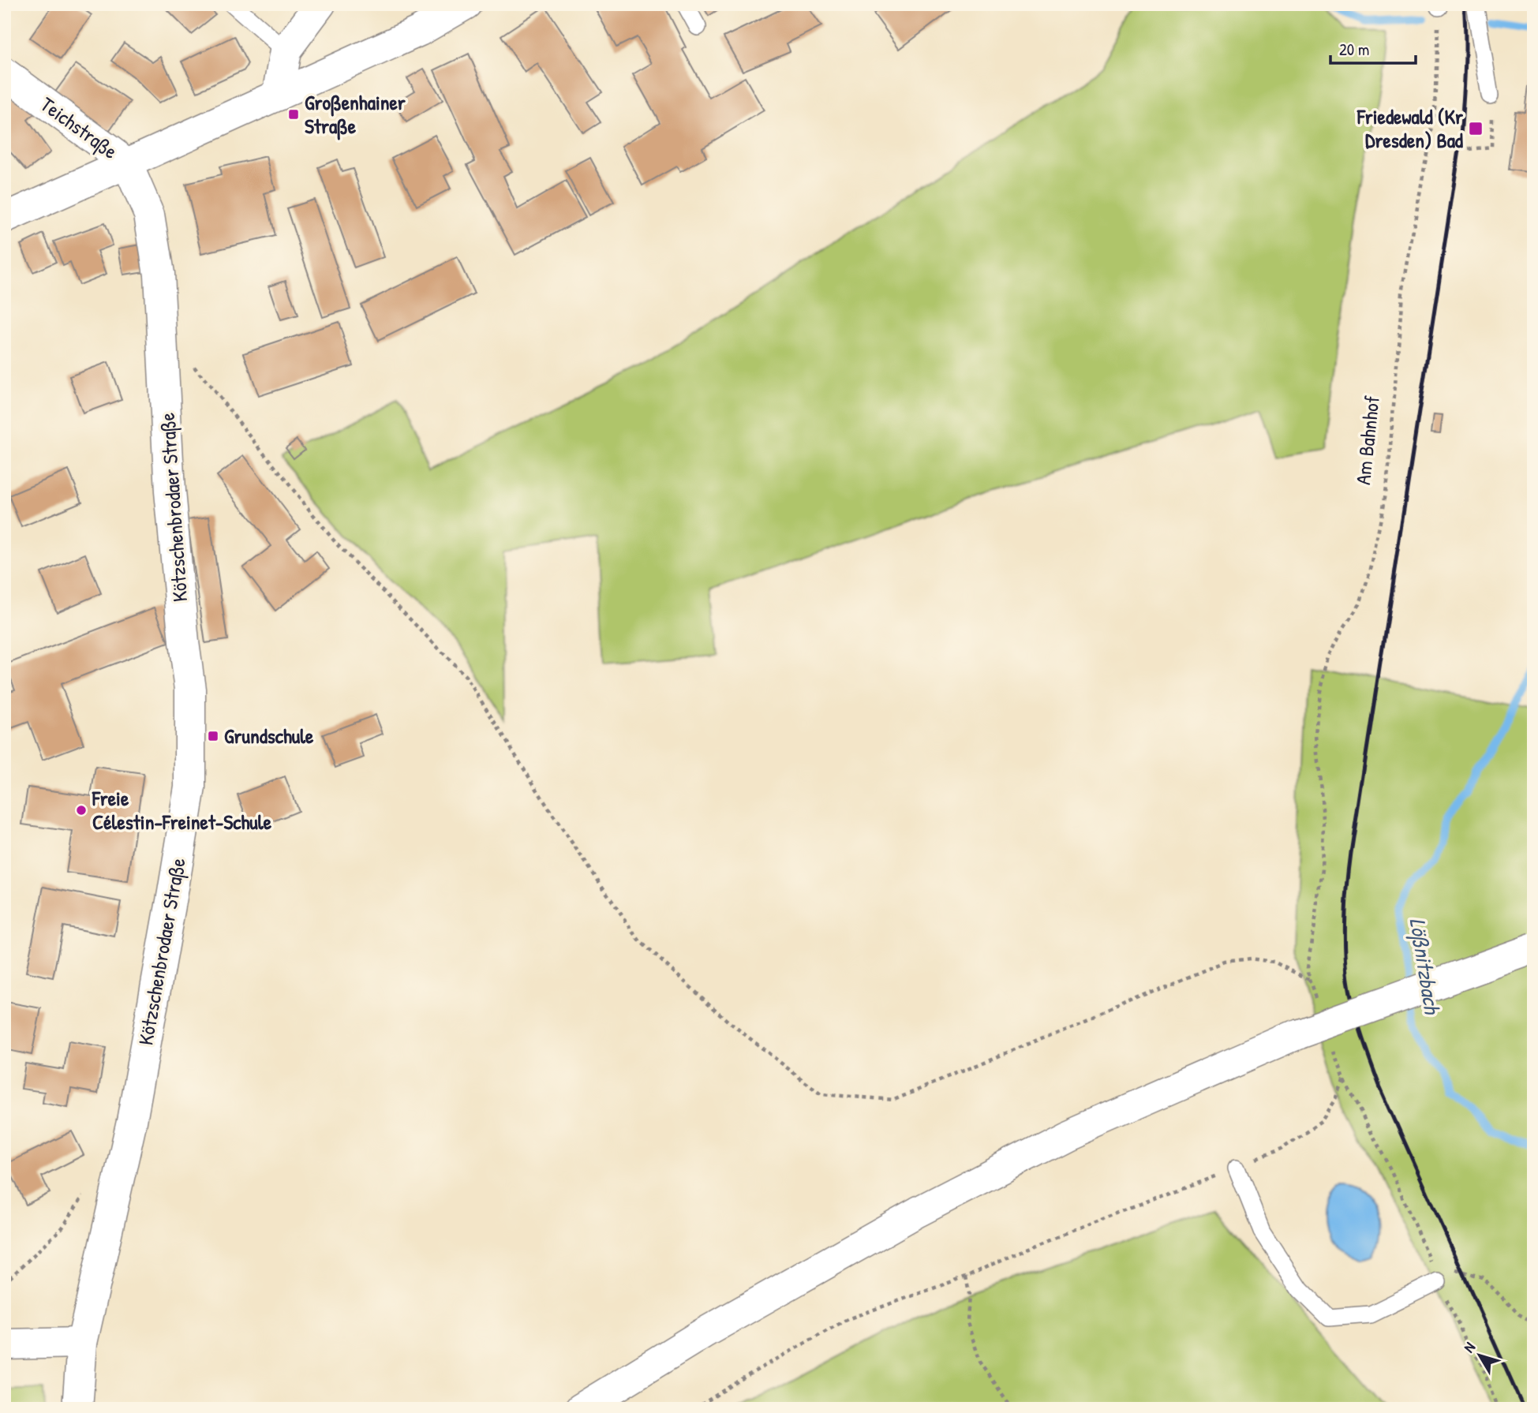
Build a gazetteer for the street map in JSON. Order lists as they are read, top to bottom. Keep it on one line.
{"streets":{"street":["Teichstraße","Kötzschenbrodaer Straße"],"path":["Am Bahnhof"]},"crossings":[["Teichstraße","Kötzschenbrodaer Straße"],["Am Bahnhof","Kötzschenbrodaer Straße"]],"water":["Lößnitzbach"],"places":{"transit":["Großenhainer Straße","Friedewald (Kr Dresden) Bad","Grundschule"],"other":["Freie Célestin-Freinet-Schule"]},"scale_bar":"20 m","north":"top left"}
